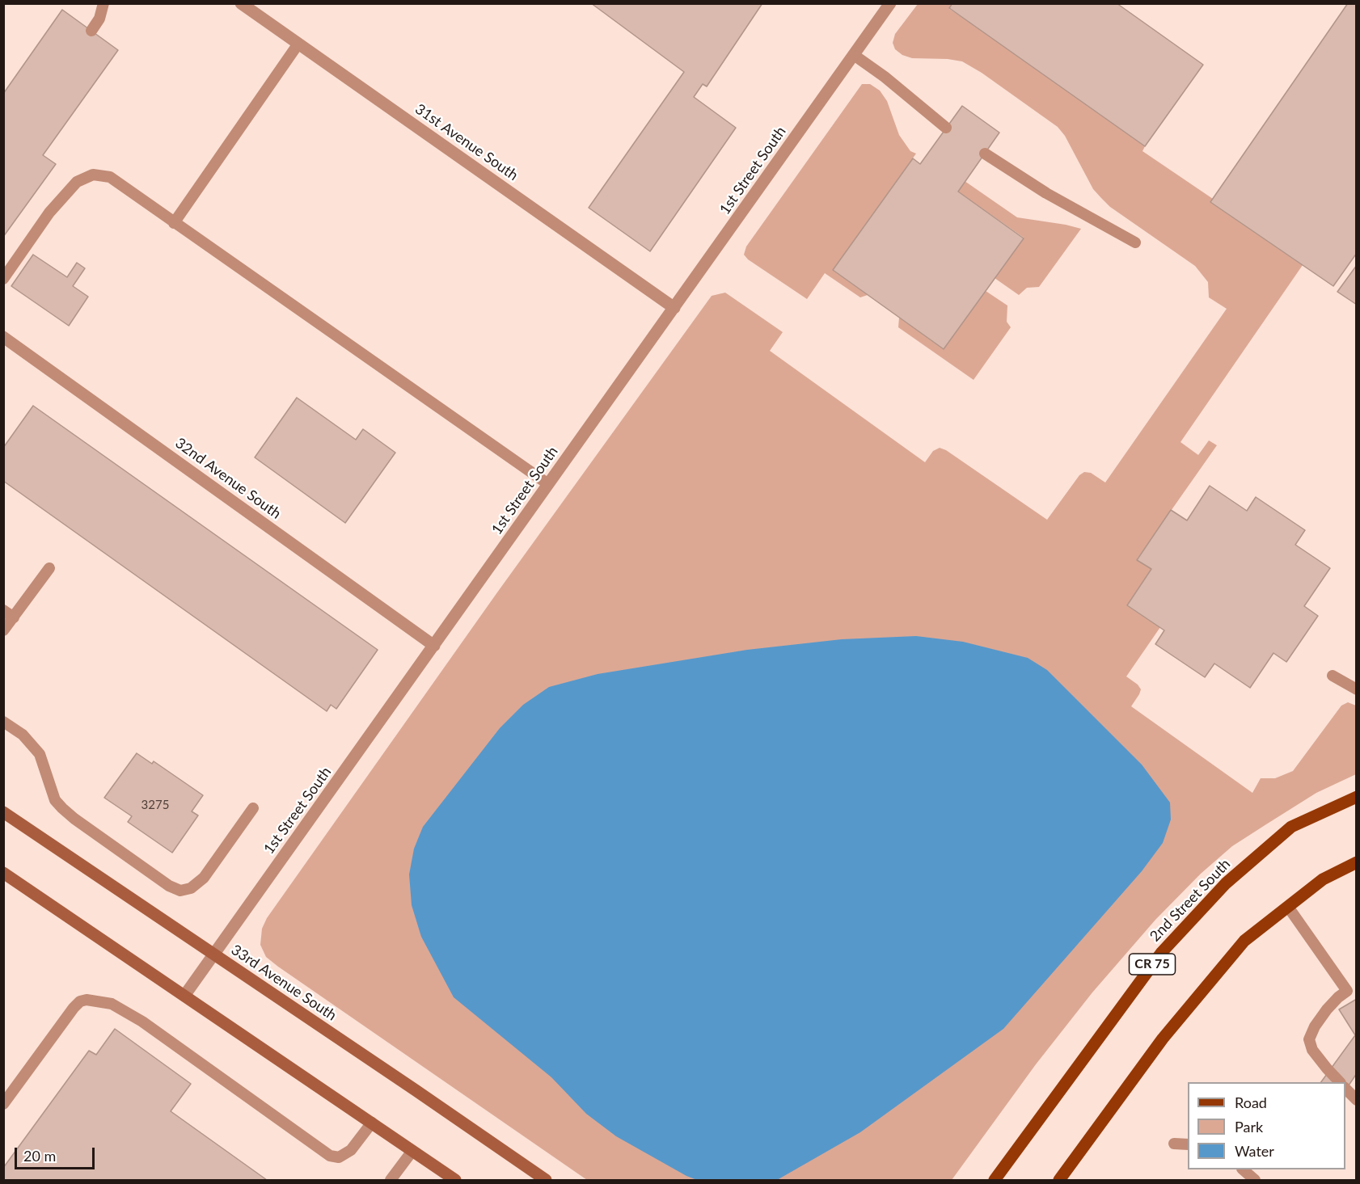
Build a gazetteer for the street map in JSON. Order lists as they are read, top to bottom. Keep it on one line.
{"streets":{"main road":["2nd Street South","CR 75","33rd Avenue South"],"street":["31st Avenue South","1st Street South","32nd Avenue South"]},"crossings":[["31st Avenue South","1st Street South"],["1st Street South","32nd Avenue South"],["1st Street South","33rd Avenue South"]],"house_numbers":["3275"],"legend":["Road","Park","Water"],"scale_bar":"20 m"}
